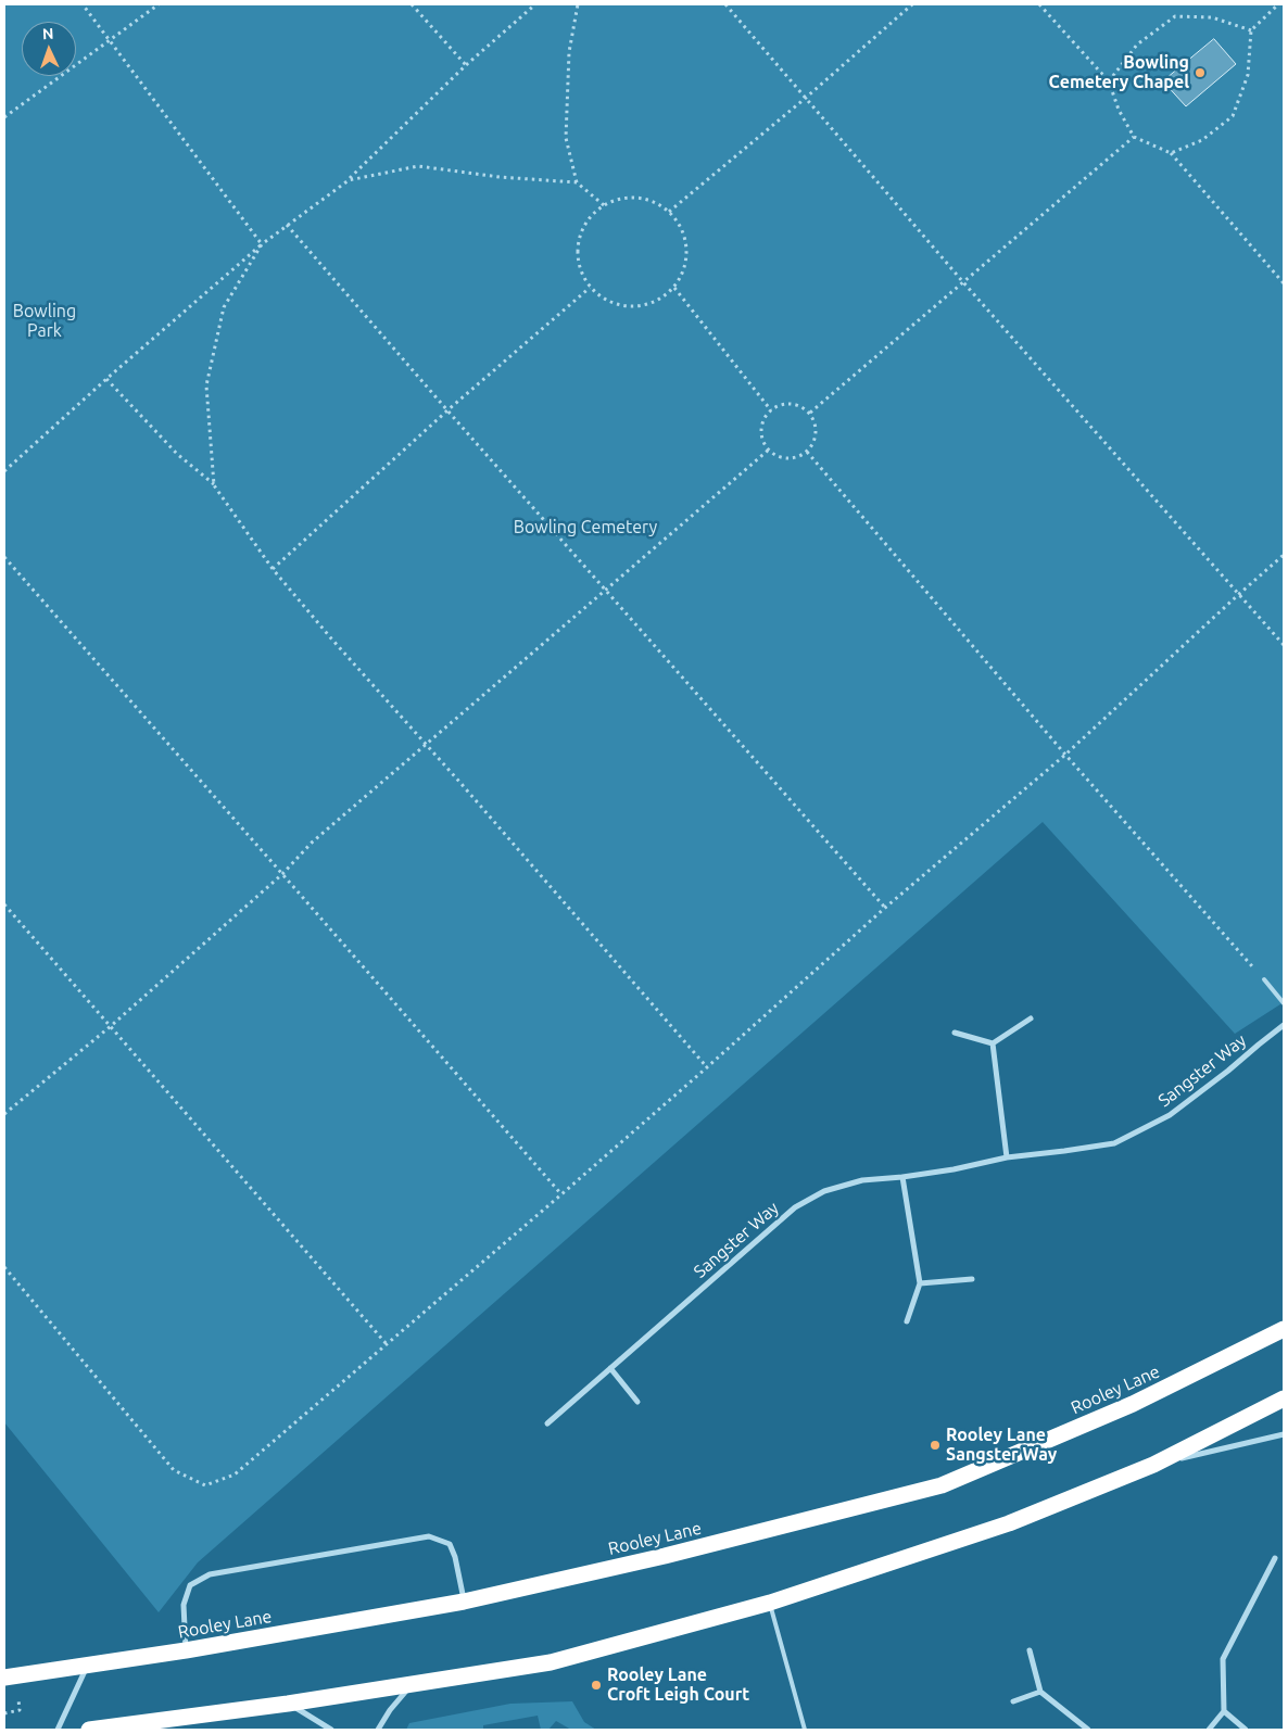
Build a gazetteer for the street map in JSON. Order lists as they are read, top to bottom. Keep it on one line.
{"streets":{"highway":["Rooley Lane"],"street":["Sangster Way"]},"parks":["Bowling Park","Bowling Cemetery"],"places":["Bowling Cemetery Chapel","Rooley Lane Sangster Way","Rooley Lane Croft Leigh Court"],"north":"top"}
